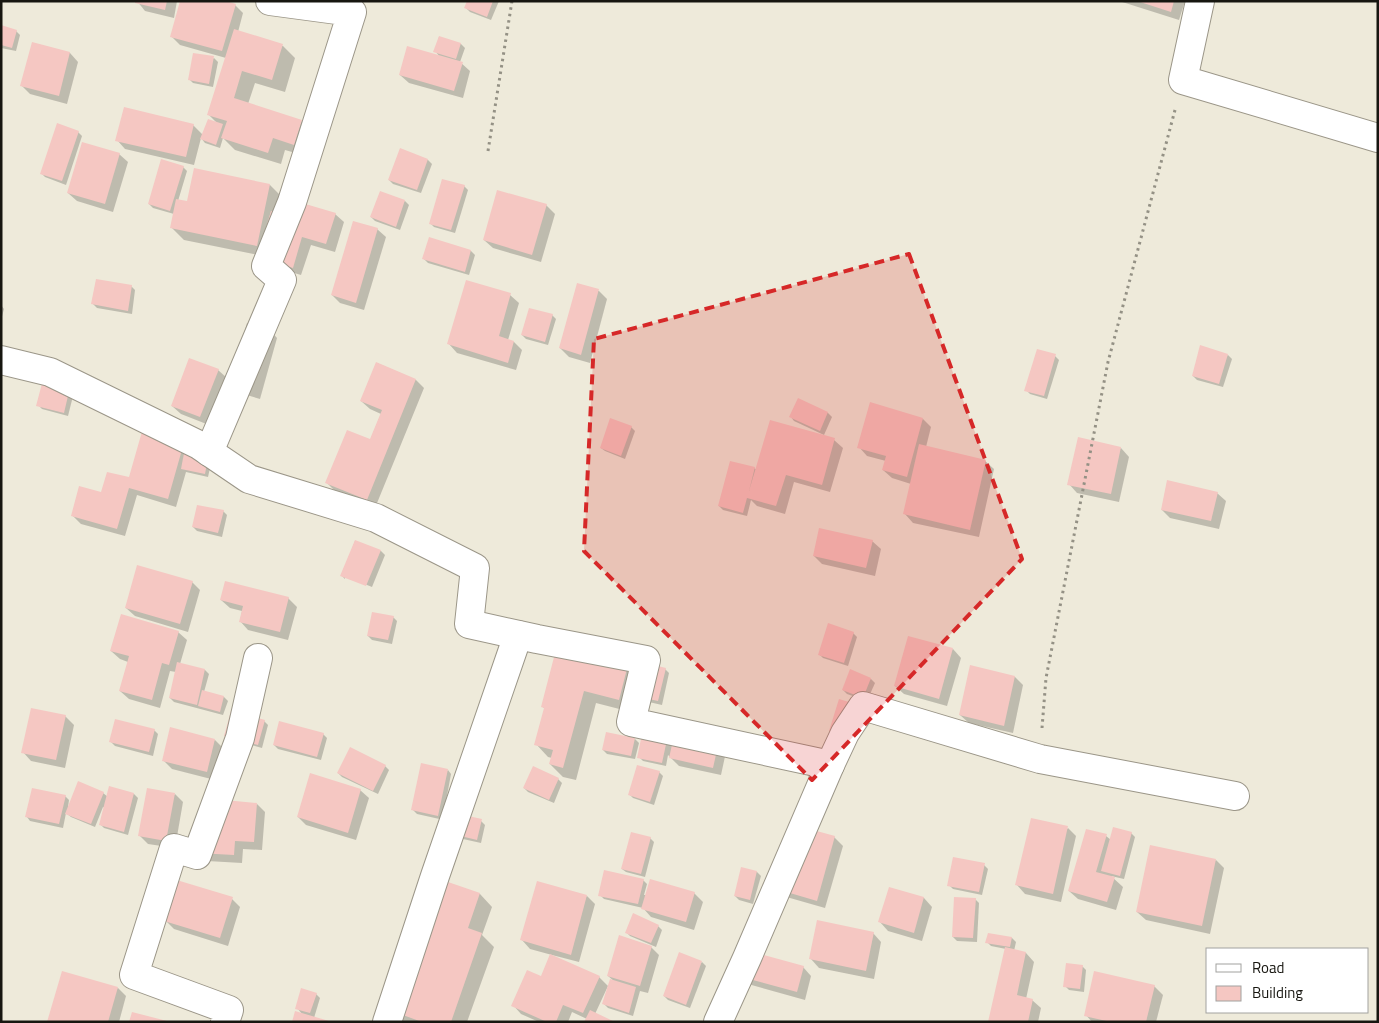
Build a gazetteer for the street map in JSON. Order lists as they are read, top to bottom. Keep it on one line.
{"legend":["Road","Building"]}
